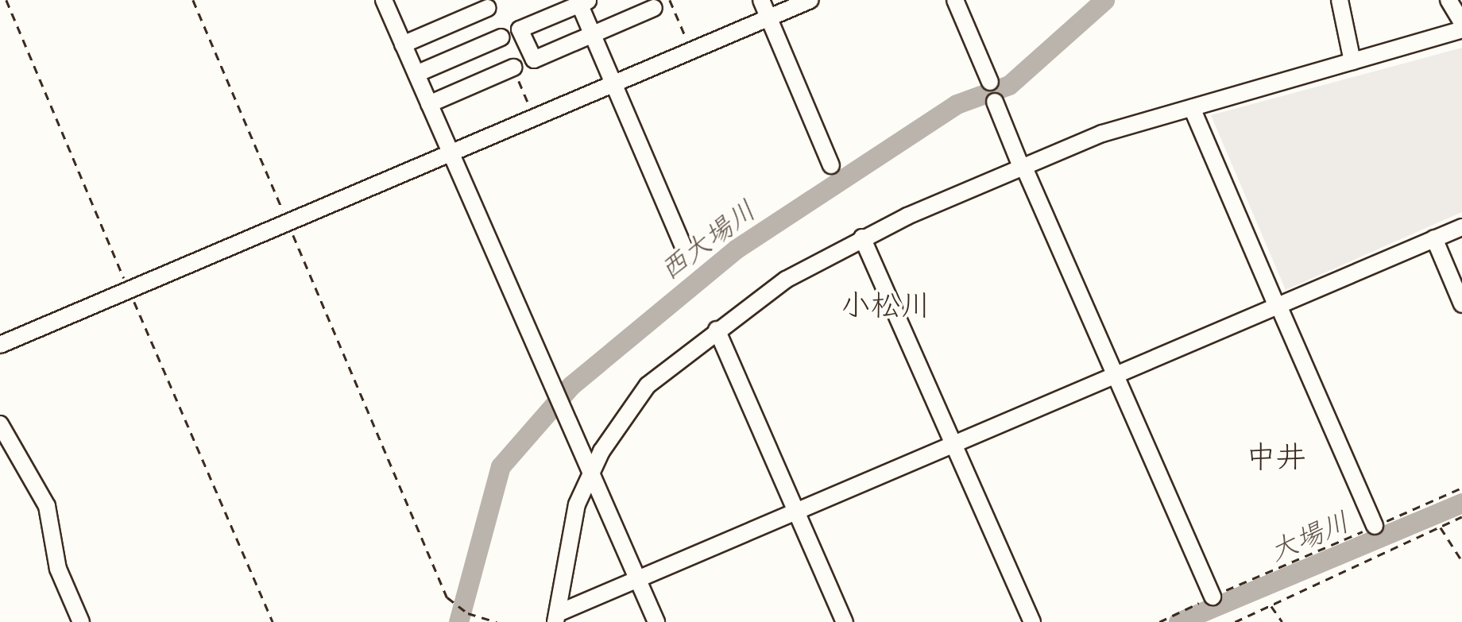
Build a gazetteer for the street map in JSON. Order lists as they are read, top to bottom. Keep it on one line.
{"districts":["小松川","中井"],"water":["西大場川","大場川"]}
